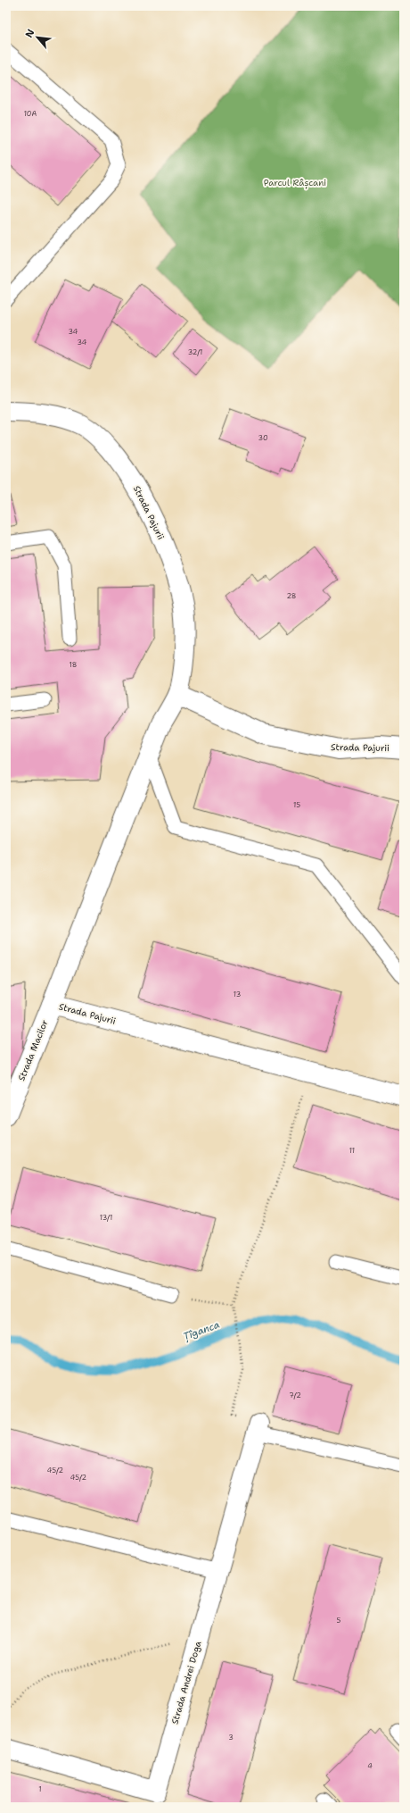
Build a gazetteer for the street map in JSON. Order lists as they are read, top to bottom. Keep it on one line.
{"streets":{"street":["Strada Pajurii","Strada Macilor","Strada Andrei Doga"]},"crossings":[["Strada Pajurii","Strada Macilor"]],"water":["Țîganca"],"parks":["Parcul Râșcani"],"house_numbers":["10A","34","34","32/1","30","28","18","15","13","11","13/1","7/2","45/2","45/2","5","3","4","1"],"north":"top left"}
